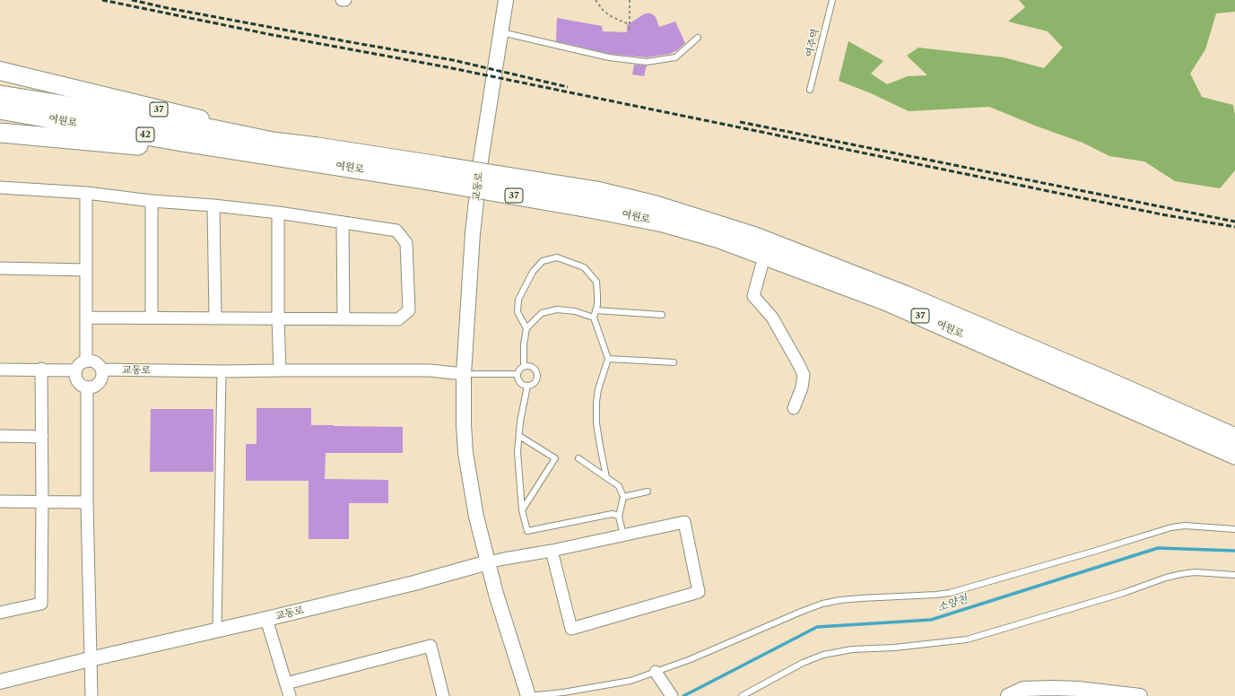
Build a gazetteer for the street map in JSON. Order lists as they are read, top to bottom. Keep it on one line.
{"streets":{"highway":["37","여원로","42"],"street":["교동로"],"lane":["여주역"]},"crossings":[["37","여원로"]],"water":["소양천"]}
